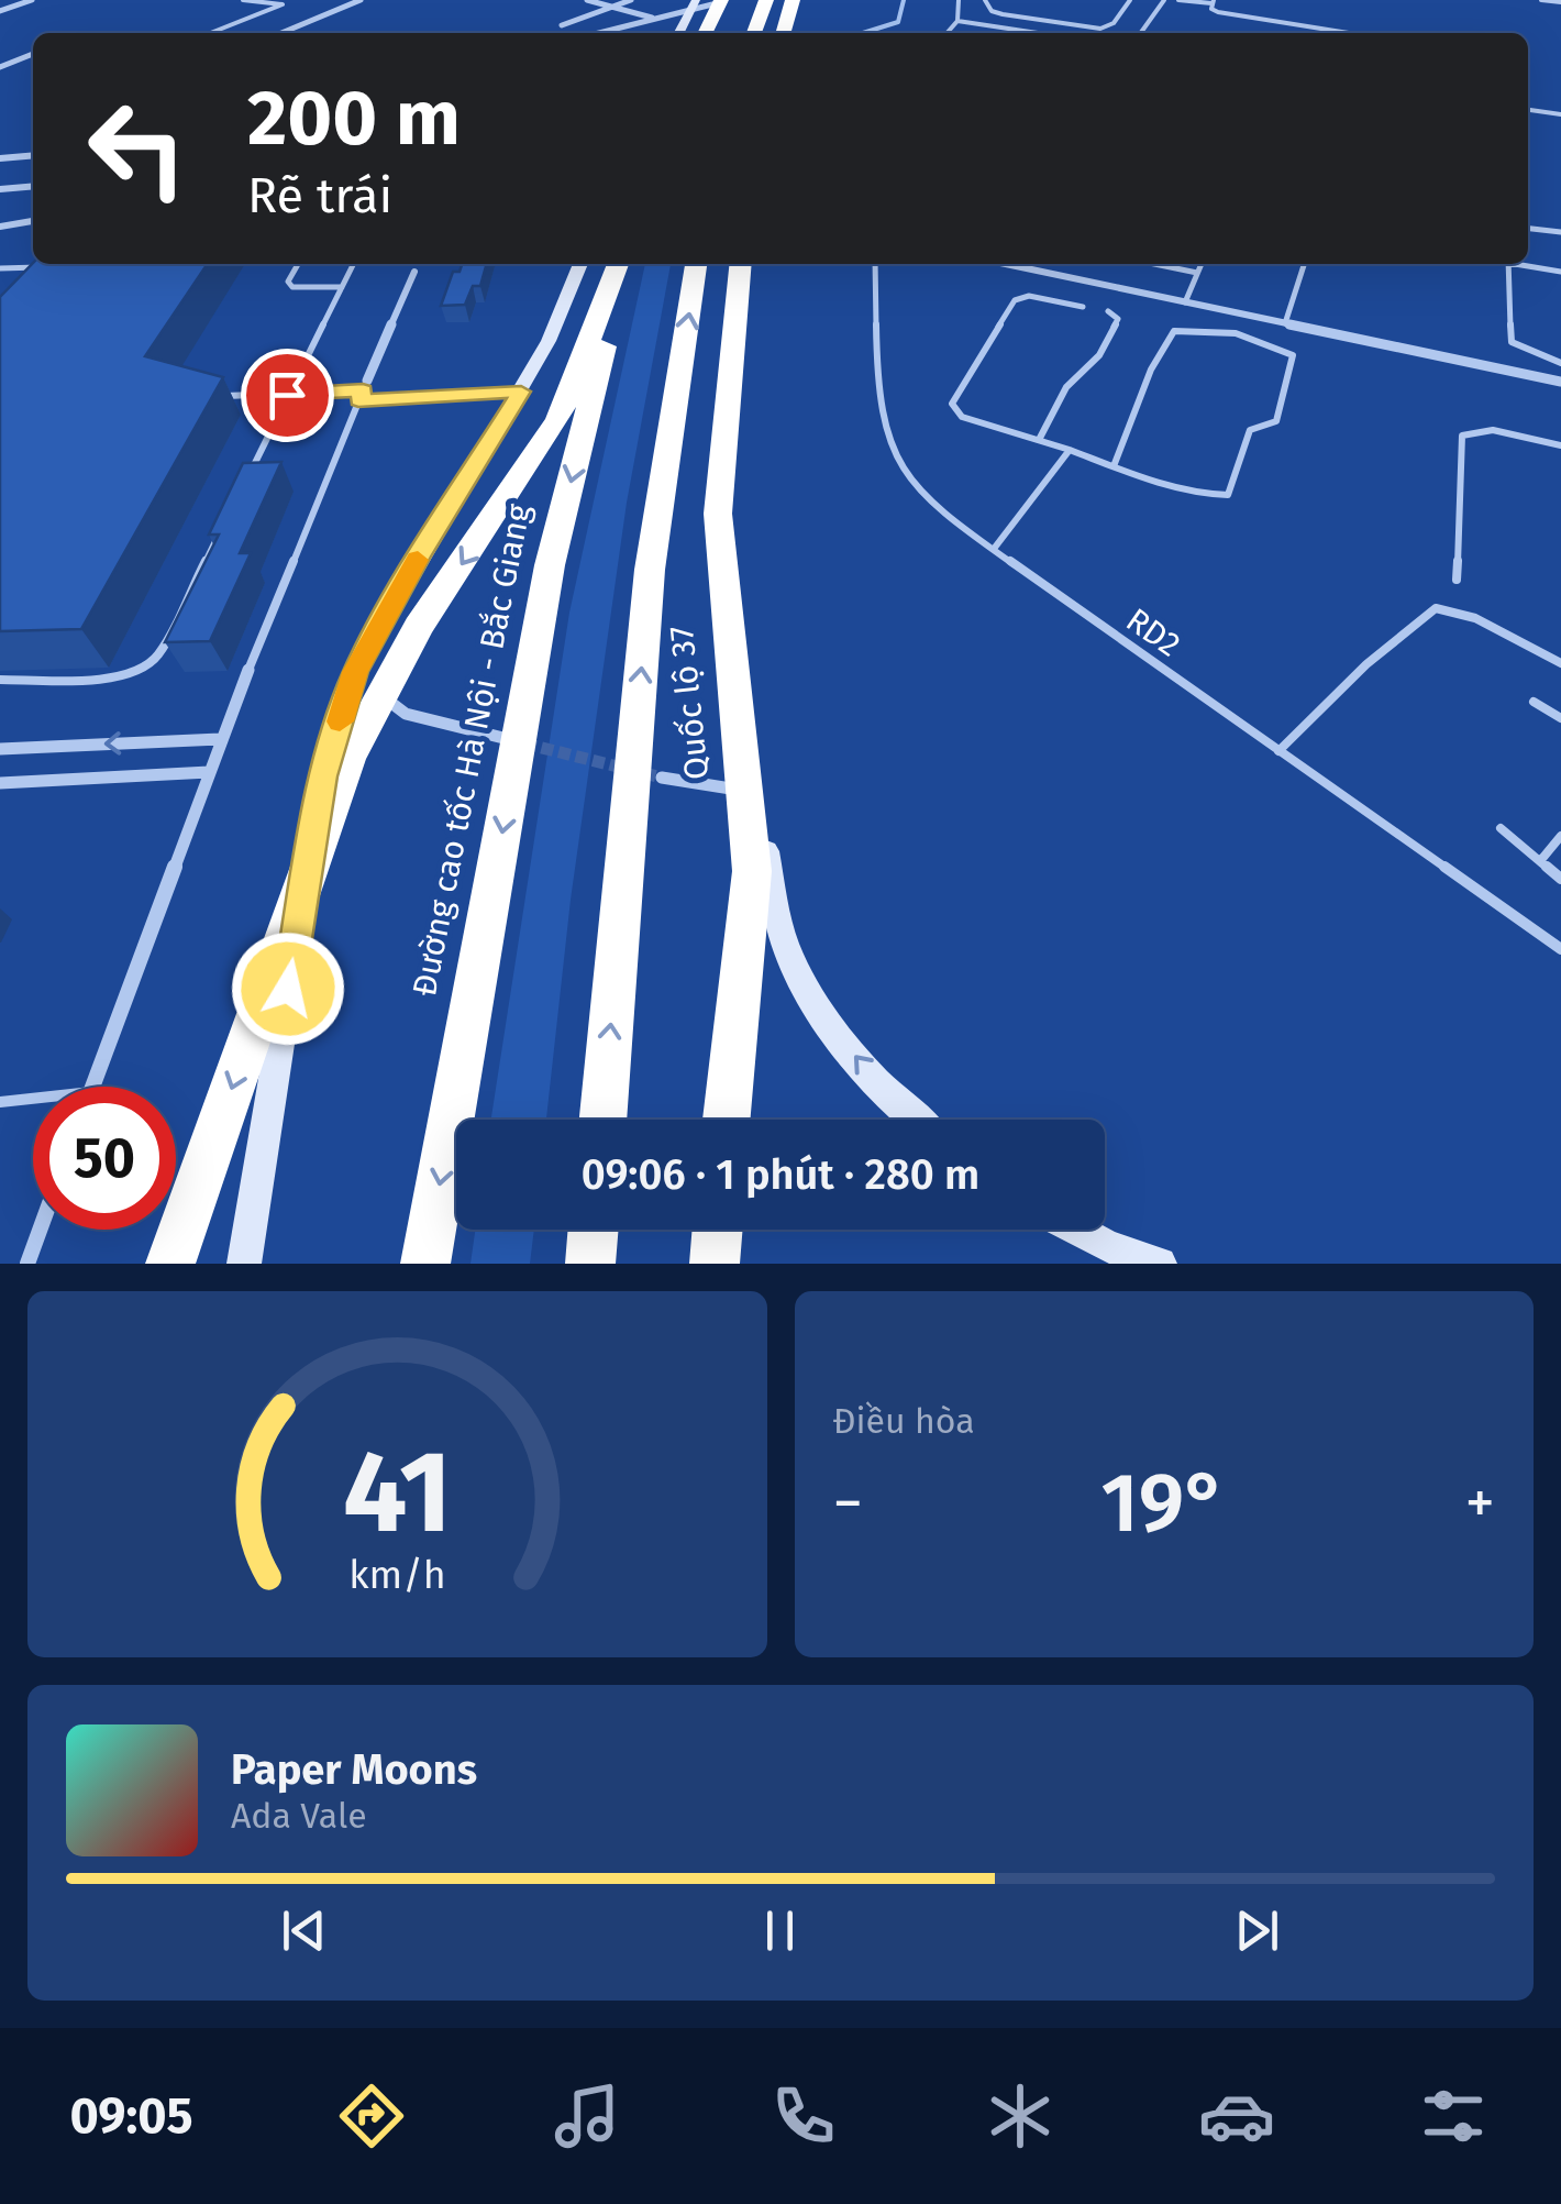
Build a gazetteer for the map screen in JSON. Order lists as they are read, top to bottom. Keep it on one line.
{"streets":{"highway":["Quốc lộ 37","Đường cao tốc Hà Nội - Bắc Giang"],"lane":["RD2"]},"page":{"turn":["200 m","Rẽ trái"],"limit":"50","trip":"09:06 · 1 phút · 280 m","tile":"Điều hòa","heat":["−","19°","+"],"song":["Paper Moons","Ada Vale"],"tabs":"09:05","gauge":["41","km/h"]}}
